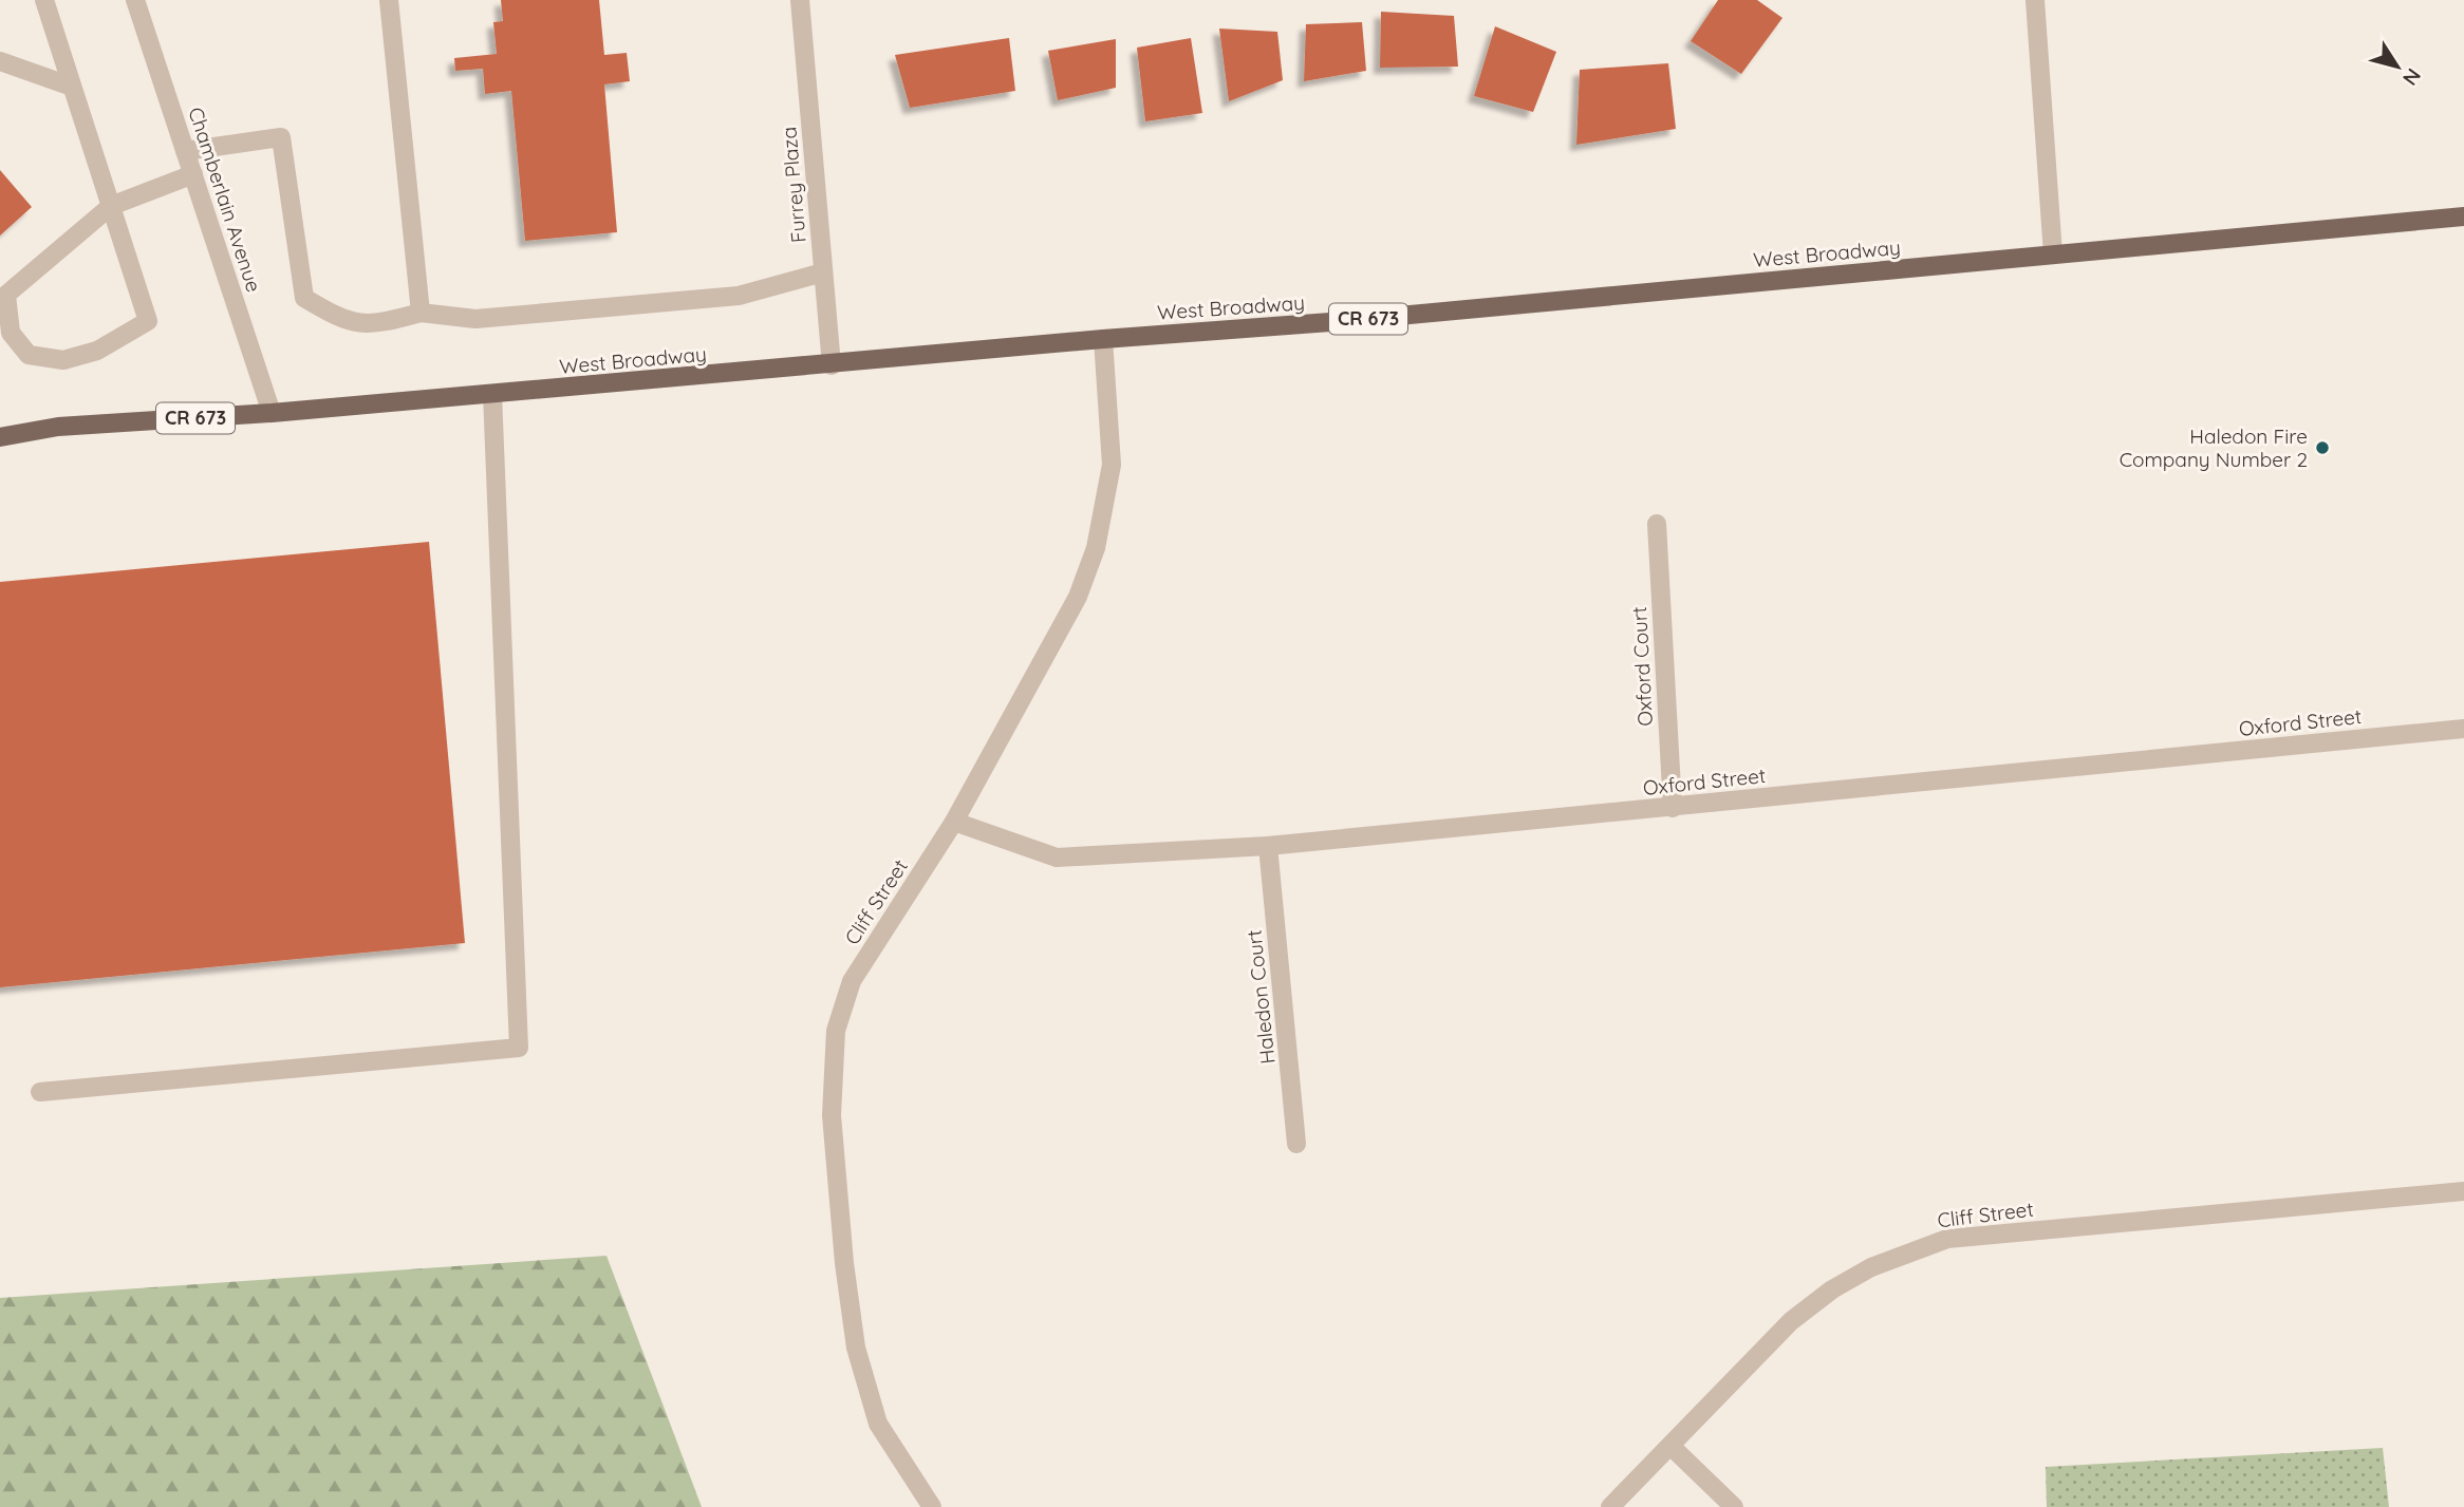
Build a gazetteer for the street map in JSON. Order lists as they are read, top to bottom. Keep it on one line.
{"streets":{"main road":["West Broadway","CR 673"],"street":["Furrey Plaza","Chamberlain Avenue","Oxford Court","Oxford Street","Cliff Street","Haledon Court"]},"crossings":[["Furrey Plaza","West Broadway"],["Chamberlain Avenue","West Broadway"],["West Broadway","Cliff Street"],["Oxford Court","Oxford Street"],["Oxford Street","Cliff Street"],["Oxford Street","Haledon Court"]],"places":["Haledon Fire Company Number 2"],"north":"bottom right"}
